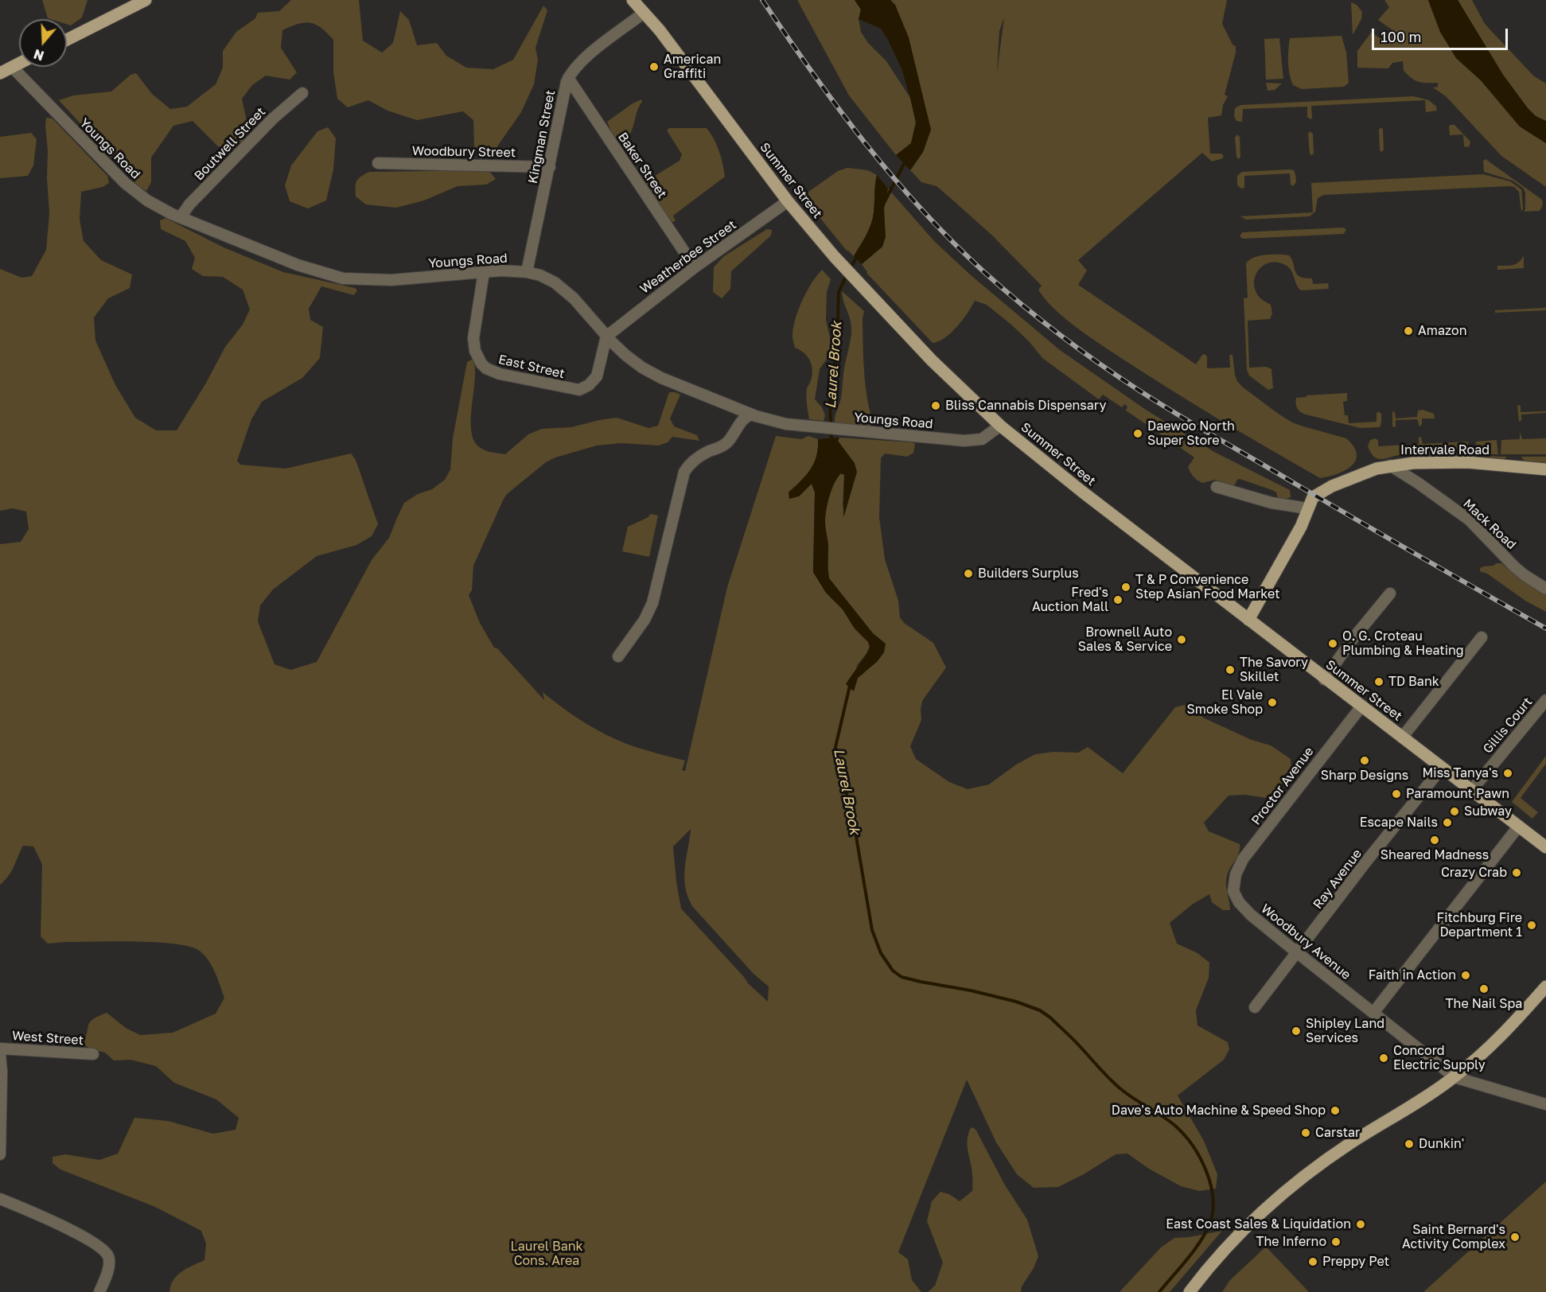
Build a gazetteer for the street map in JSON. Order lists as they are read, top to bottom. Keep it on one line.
{"streets":{"main road":["Summer Street","Intervale Road"],"street":["Kingman Street","Boutwell Street","Youngs Road","Woodbury Street","Baker Street","Weatherbee Street","East Street","Mack Road","Gillis Court","Proctor Avenue","Ray Avenue","Woodbury Avenue","West Street"]},"crossings":[["Kingman Street","Youngs Road"],["Kingman Street","Woodbury Street"],["Kingman Street","Baker Street"],["Kingman Street","Summer Street"],["Kingman Street","Weatherbee Street"],["Kingman Street","East Street"],["Boutwell Street","Youngs Road"],["Youngs Road","Summer Street"],["Youngs Road","Weatherbee Street"],["Youngs Road","East Street"],["Baker Street","Weatherbee Street"],["Summer Street","Weatherbee Street"],["Summer Street","Gillis Court"],["Summer Street","Proctor Avenue"],["Summer Street","Ray Avenue"],["Weatherbee Street","East Street"],["Intervale Road","Mack Road"],["Proctor Avenue","Woodbury Avenue"],["Ray Avenue","Woodbury Avenue"]],"water":["Laurel Brook"],"parks":["Laurel Bank Cons. Area"],"places":["American Graffiti","Amazon","Bliss Cannabis Dispensary","Daewoo North Super Store","Builders Surplus","T & P Convenience Step Asian Food Market","Fred's Auction Mall","Brownell Auto Sales & Service","O. G. Croteau Plumbing & Heating","The Savory Skillet","TD Bank","El Vale Smoke Shop","Sharp Designs","Miss Tanya's","Paramount Pawn","Subway","Escape Nails","Sheared Madness","Crazy Crab","Fitchburg Fire Department 1","Faith in Action","The Nail Spa","Shipley Land Services","Concord Electric Supply","Dave's Auto Machine & Speed Shop","Carstar","Dunkin'","East Coast Sales & Liquidation","Saint Bernard's Activity Complex","The Inferno","Preppy Pet"],"scale_bar":"100 m","north":"bottom"}
